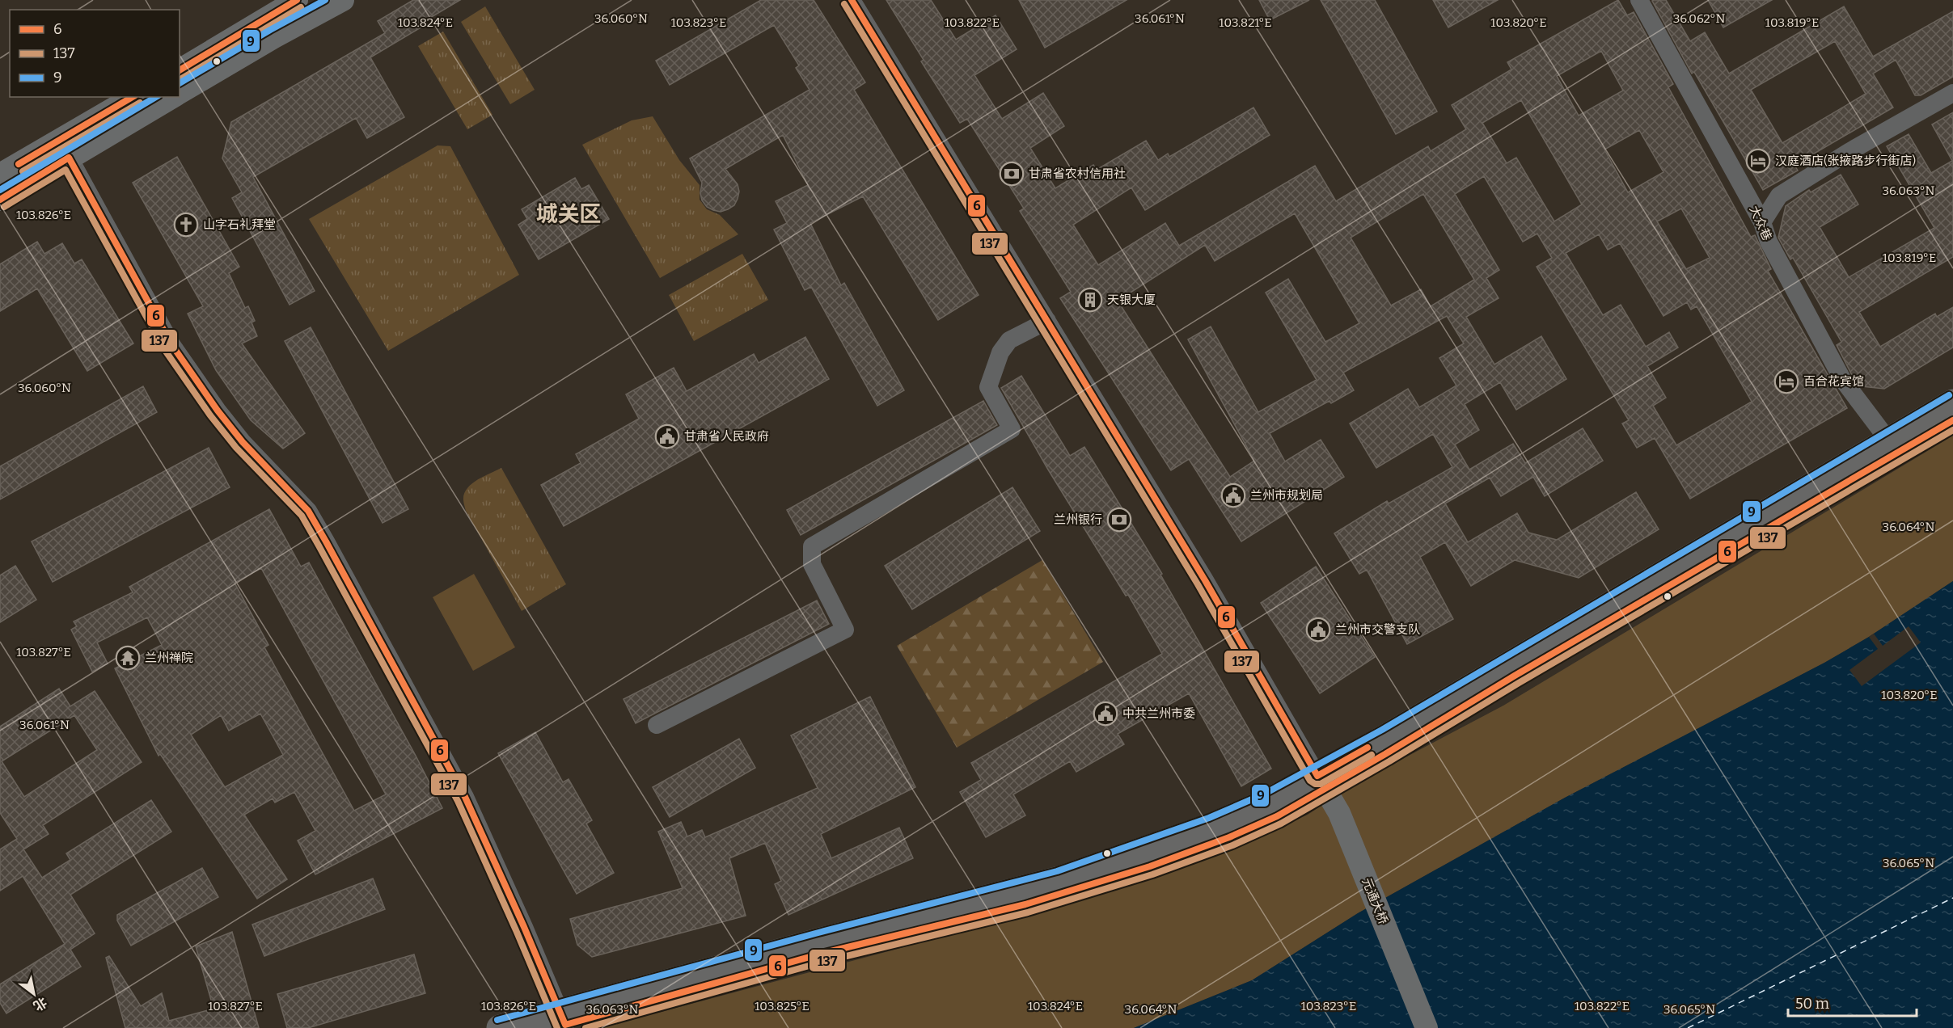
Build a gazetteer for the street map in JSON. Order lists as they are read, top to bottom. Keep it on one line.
{"streets":{"main road":["元通大桥"],"street":["大众巷"]},"districts":["城关区"],"places":{"hotel":["汉庭酒店(张掖路步行街店)","百合花宾馆"],"bank":["甘肃省农村信用社","兰州银行"],"church":["山字石礼拜堂"],"building":["天银大厦"],"public building":["甘肃省人民政府","兰州市规划局","兰州市交警支队","中共兰州市委"],"temple":["兰州禅院"]},"lines":["transit line 6","transit line 9","transit line 137"],"legend":["6","137","9"],"scale_bar":"50 m","north":"bottom right","coordinates":["36.061°N","36.062°N","36.060°N","103.824°E","103.823°E","103.822°E","103.821°E","103.820°E","103.819°E","36.063°N","103.826°E","36.064°N","103.827°E","36.065°N","103.825°E"]}
